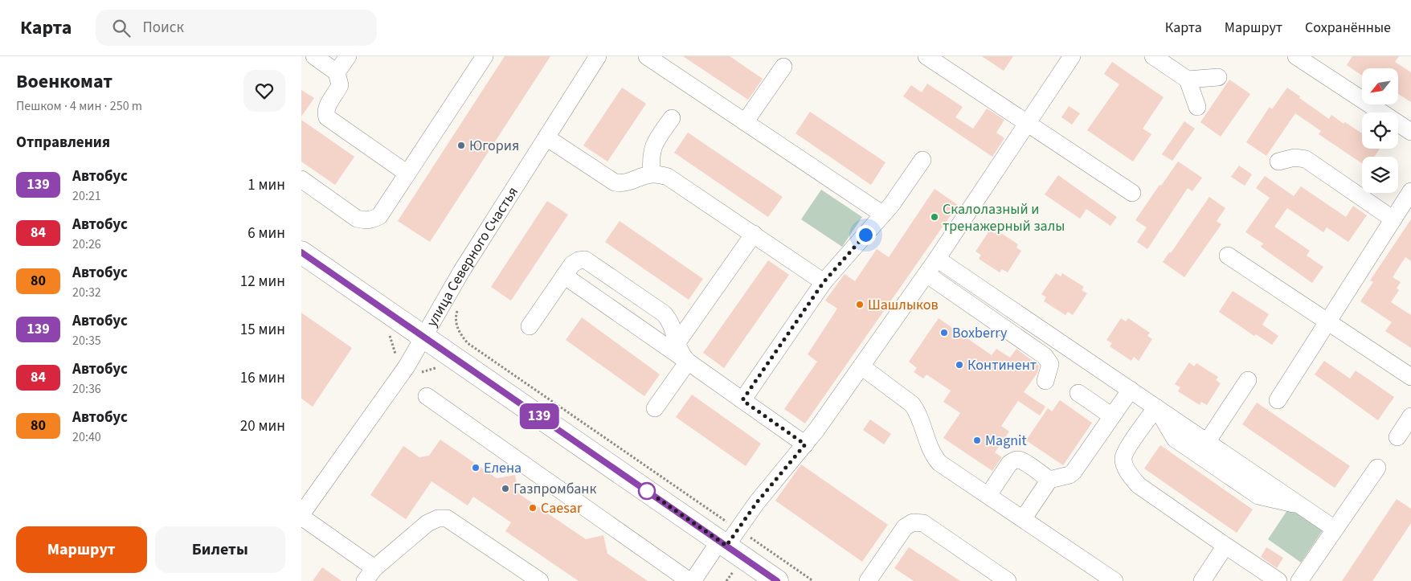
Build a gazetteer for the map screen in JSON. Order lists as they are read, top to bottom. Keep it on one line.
{"streets":{"street":["улица Северного Счастья"]},"places":["Югория","Скалолазный и тренажерный залы","Шашлыков","Boxberry","Континент","Magnit","Елена","Газпромбанк","Caesar"],"lines":["bus line 139"],"north":"bottom left","page":{"header":"Карта","search":"Поиск","nav":["Карта","Маршрут","Сохранённые"],"heading":[["Военкомат","Пешком · 4 мин · 250 m"],"Отправления"],"on_map":"139","list":[{"mark":"139","name":"Автобус","note":"20:21","value":"1 мин"},{"mark":"84","name":"Автобус","note":"20:26","value":"6 мин"},{"mark":"80","name":"Автобус","note":"20:32","value":"12 мин"},{"mark":"139","name":"Автобус","note":"20:35","value":"15 мин"},{"mark":"84","name":"Автобус","note":"20:36","value":"16 мин"},{"mark":"80","name":"Автобус","note":"20:40","value":"20 мин"}],"buttons":["Маршрут","Билеты"]}}
